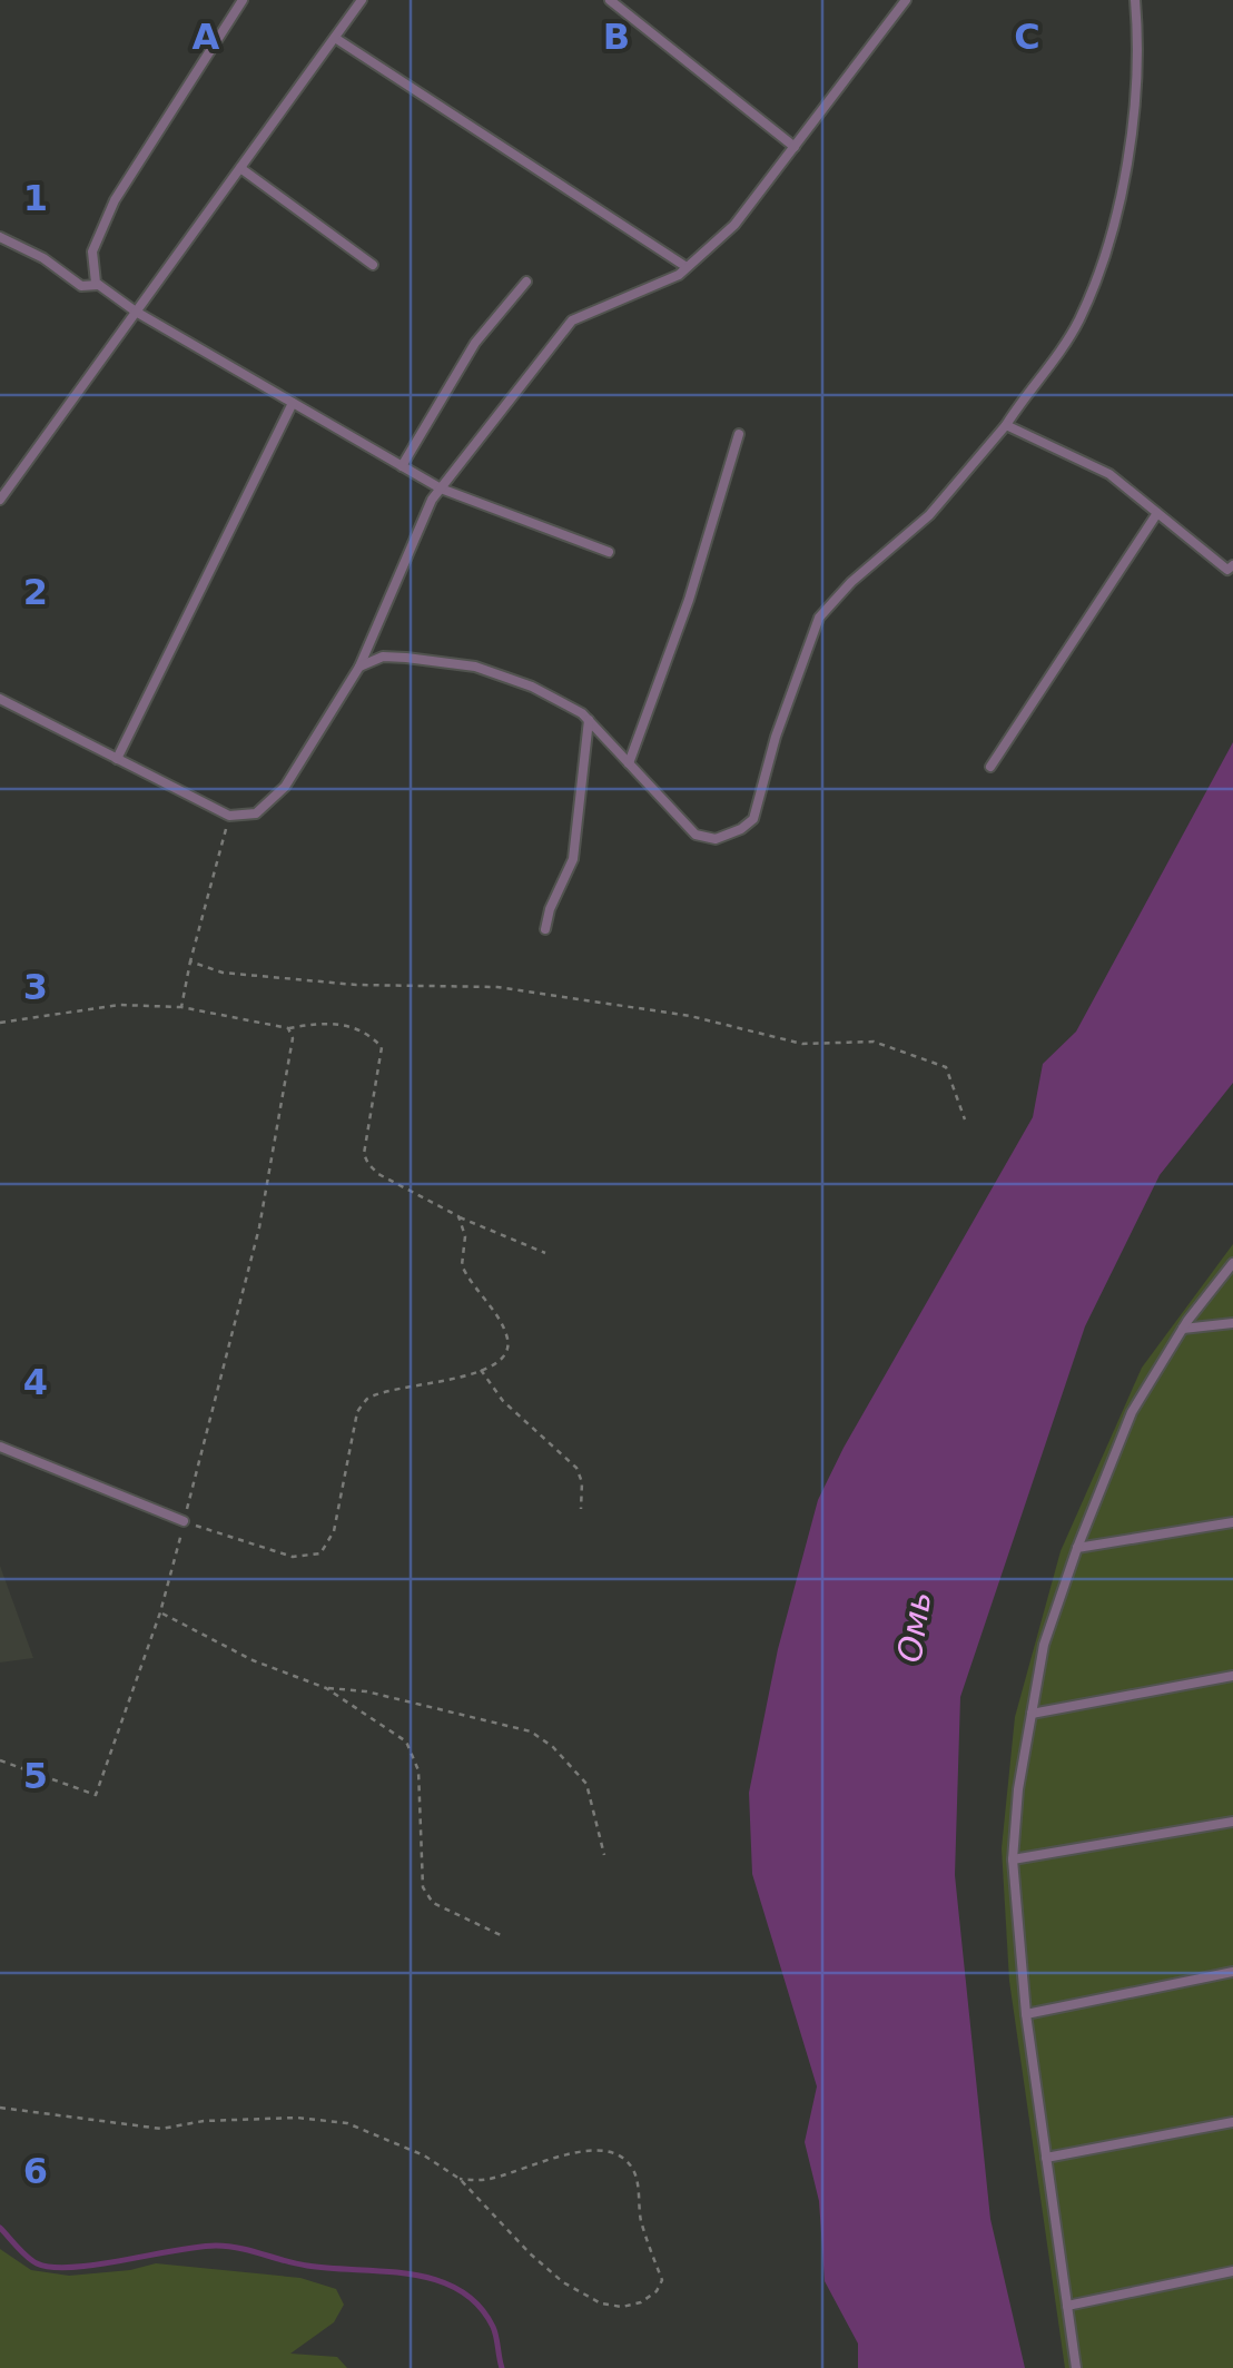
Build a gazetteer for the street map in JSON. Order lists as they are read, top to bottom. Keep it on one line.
{"water":["Омь"],"grid":{"columns":["A","B","C"],"rows":["1","2","3","4","5","6"]}}
